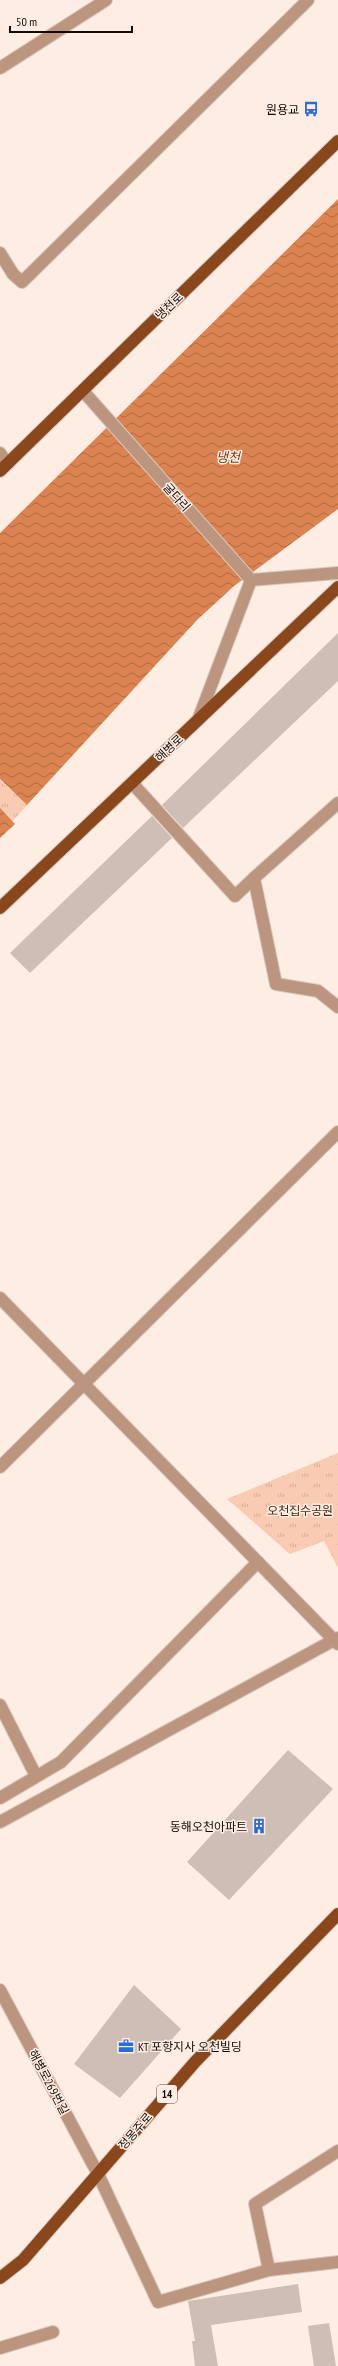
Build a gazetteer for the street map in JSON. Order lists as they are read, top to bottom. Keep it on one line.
{"streets":{"main road":["냉천로","해병로","14","정몽주로"],"street":["굴다리","해병로269번길"]},"crossings":[["냉천로","굴다리"],["해병로269번길","정몽주로"]],"water":["냉천"],"parks":["오천집수공원"],"places":{"bus stop":["원용교"],"building":["동해오천아파트"],"office":["KT 포항지사 오천빌딩"]},"scale_bar":"50 m"}
